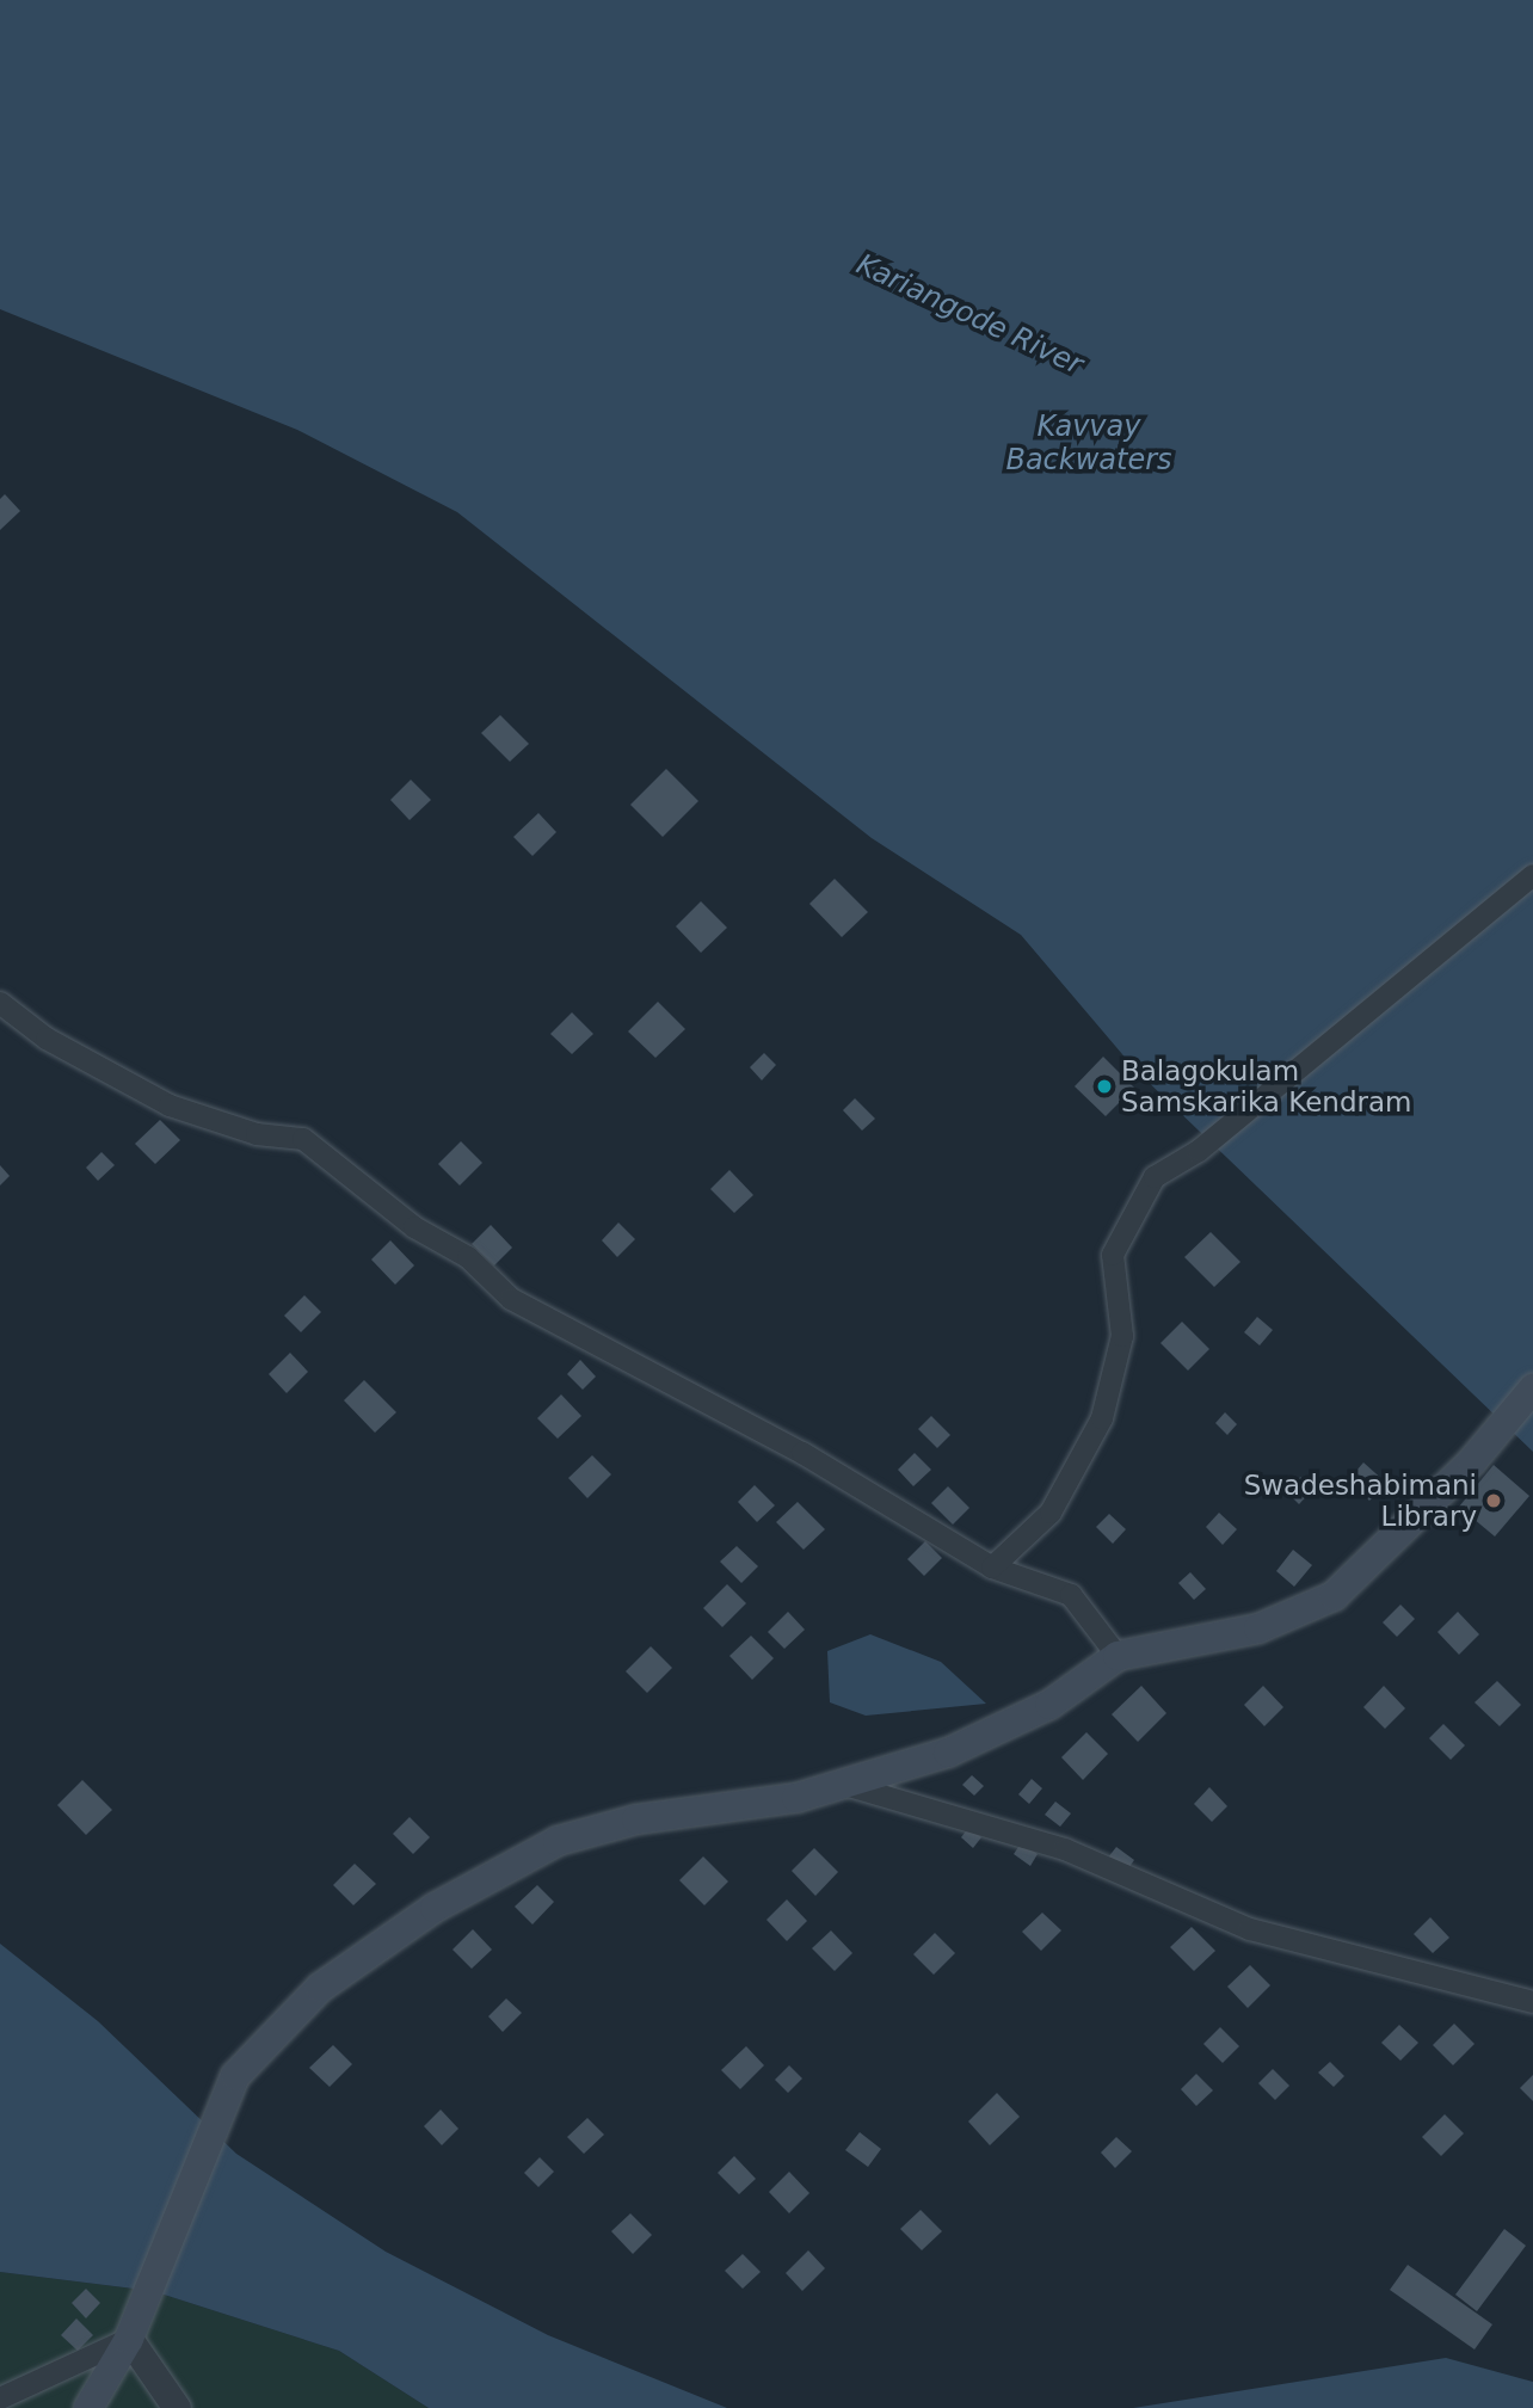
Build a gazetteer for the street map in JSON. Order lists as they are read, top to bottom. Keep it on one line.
{"water":["Kariangode River","Kavvay Backwaters"],"places":["Balagokulam Samskarika Kendram","Swadeshabimani Library"]}
